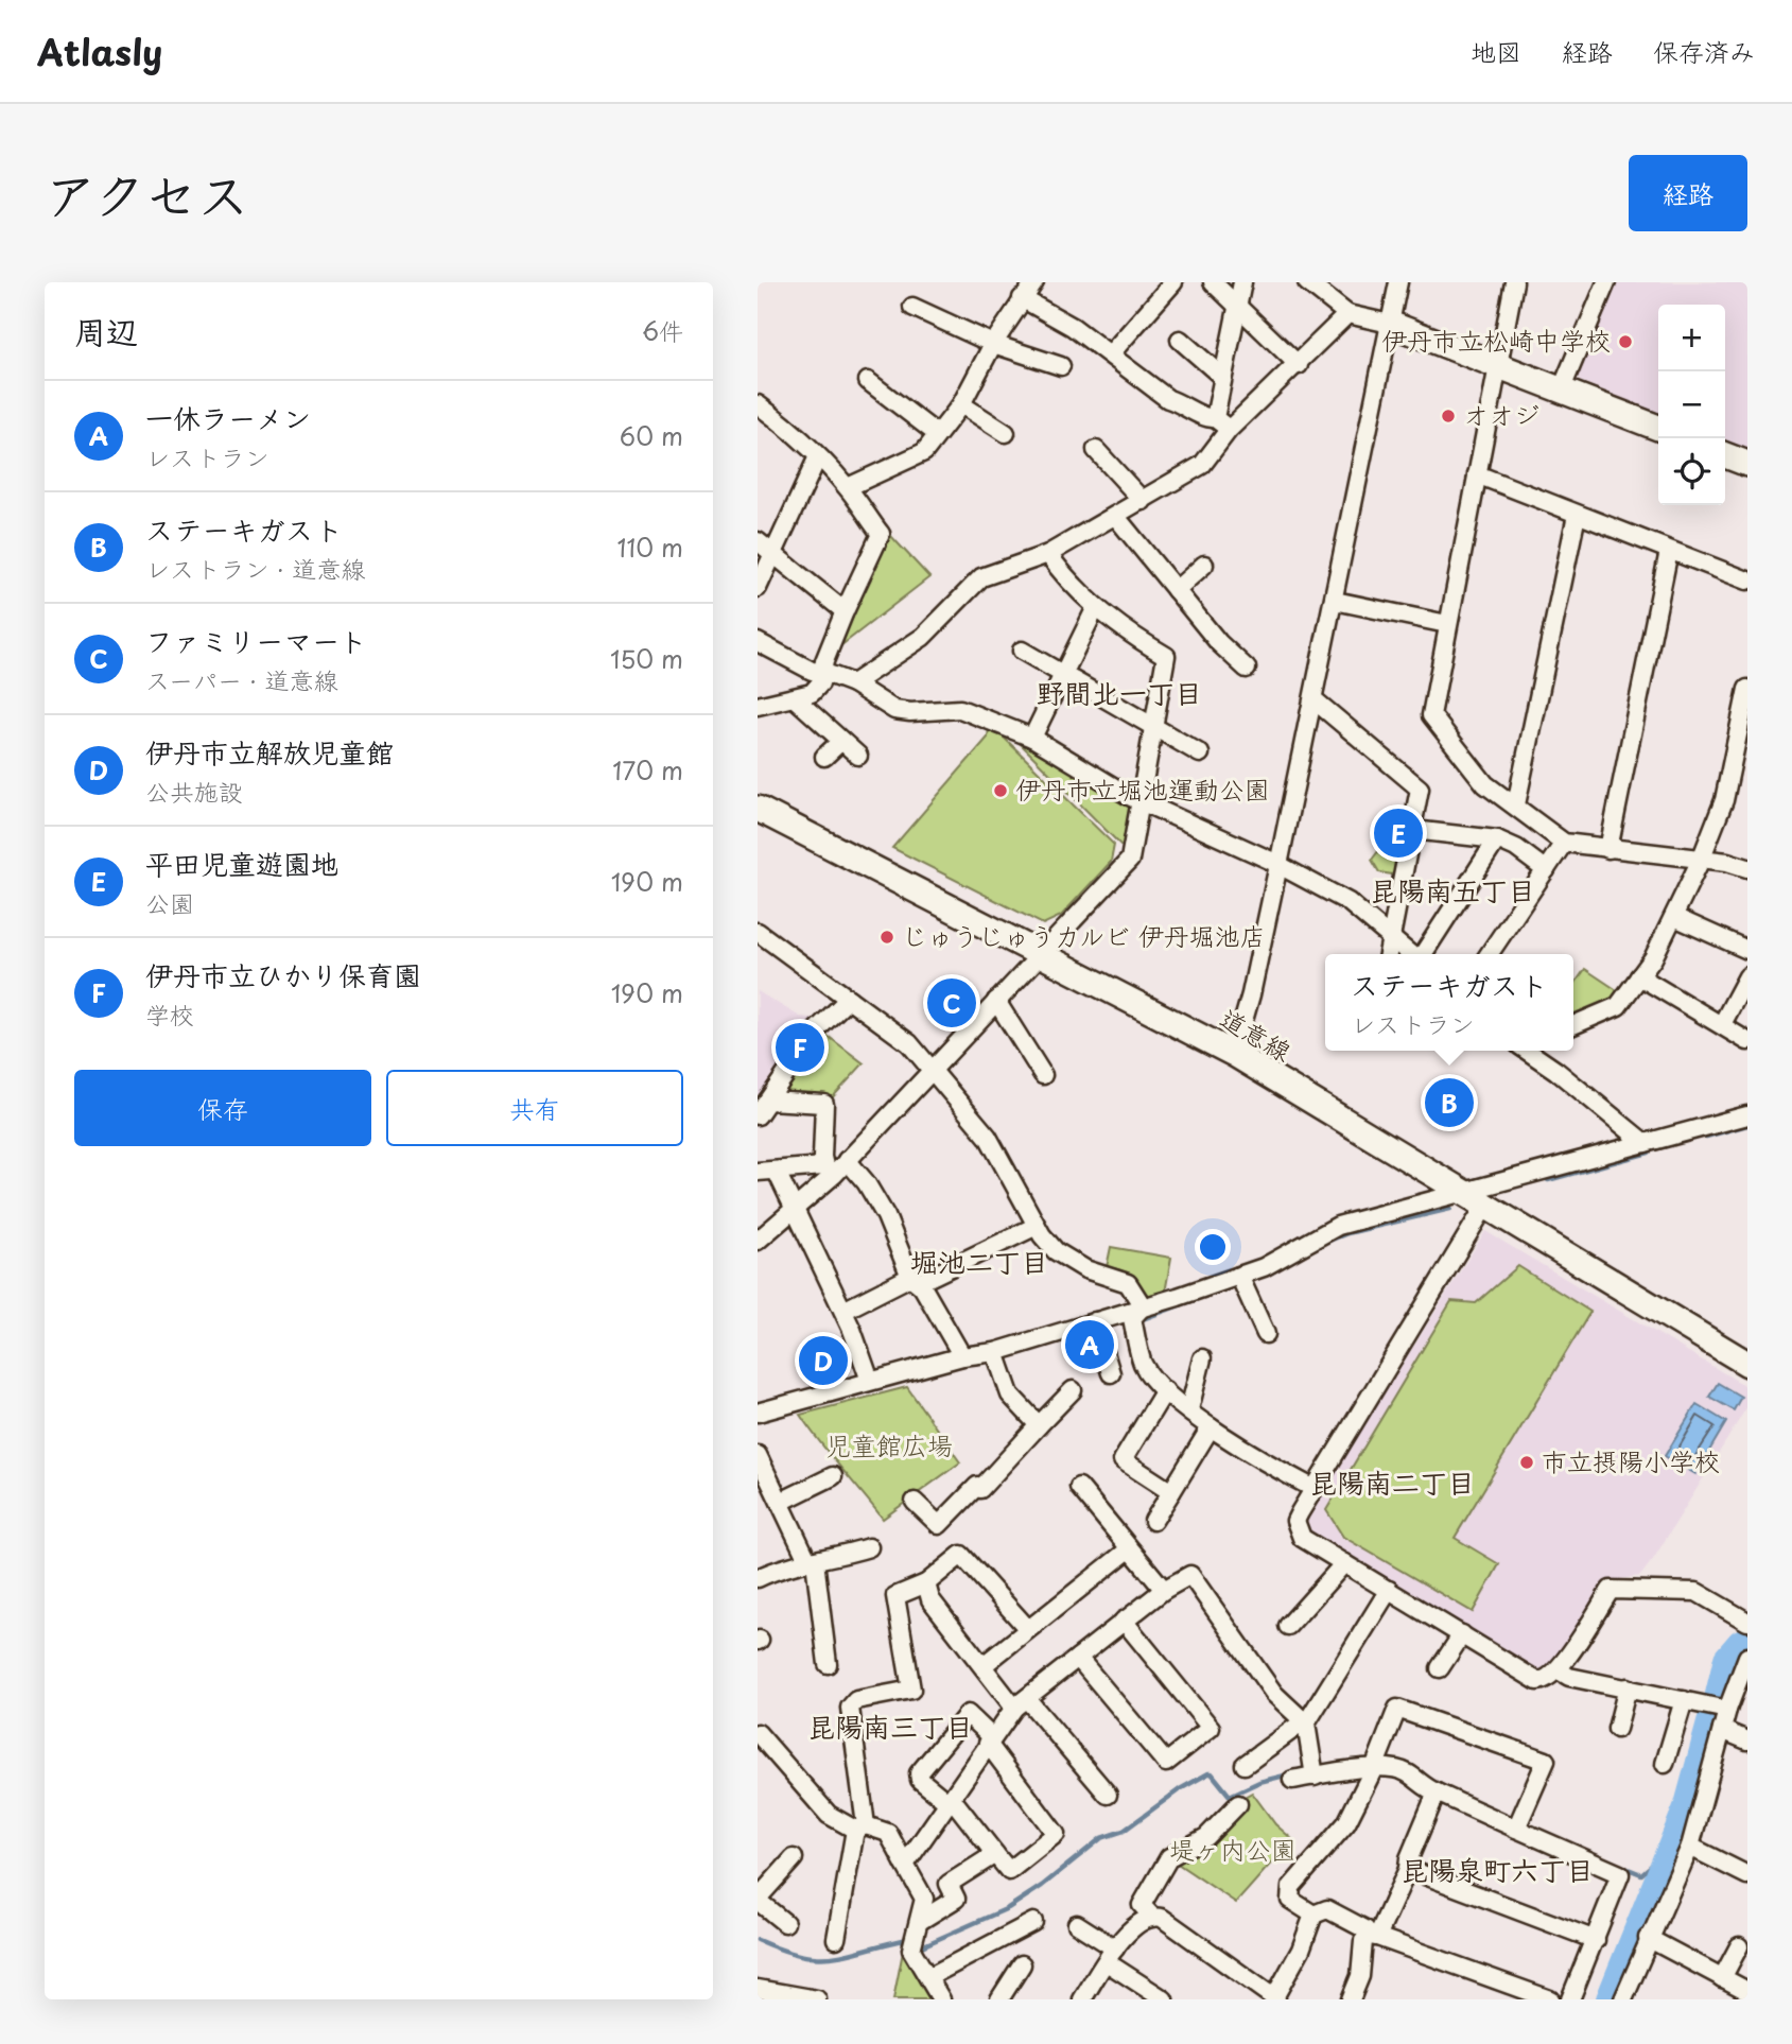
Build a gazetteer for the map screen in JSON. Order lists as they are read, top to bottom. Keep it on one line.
{"streets":{"street":["道意線"]},"districts":["野間北一丁目","昆陽南五丁目","堀池二丁目","昆陽南二丁目","昆陽南三丁目","昆陽泉町六丁目"],"parks":["児童館広場","堤ヶ内公園"],"places":["伊丹市立松崎中学校","オオジ","伊丹市立堀池運動公園","じゅうじゅうカルビ 伊丹堀池店","市立摂陽小学校"],"page":{"header":"Atlasly","nav":["地図","経路","保存済み"],"title":"アクセス","buttons":["経路",["保存","共有"]],"heading":["周辺","6件"],"map_buttons":["+","−"],"list":[{"mark":"A","name":"一休ラーメン","note":"レストラン","value":"60 m"},{"mark":"B","name":"ステーキガスト","note":"レストラン · 道意線","value":"110 m"},{"mark":"C","name":"ファミリーマート","note":"スーパー · 道意線","value":"150 m"},{"mark":"D","name":"伊丹市立解放児童館","note":"公共施設","value":"170 m"},{"mark":"E","name":"平田児童遊園地","note":"公園","value":"190 m"},{"mark":"F","name":"伊丹市立ひかり保育園","note":"学校","value":"190 m"}],"pins":["E","C","F","B","A","D"],"popup":["ステーキガスト","レストラン"]}}
